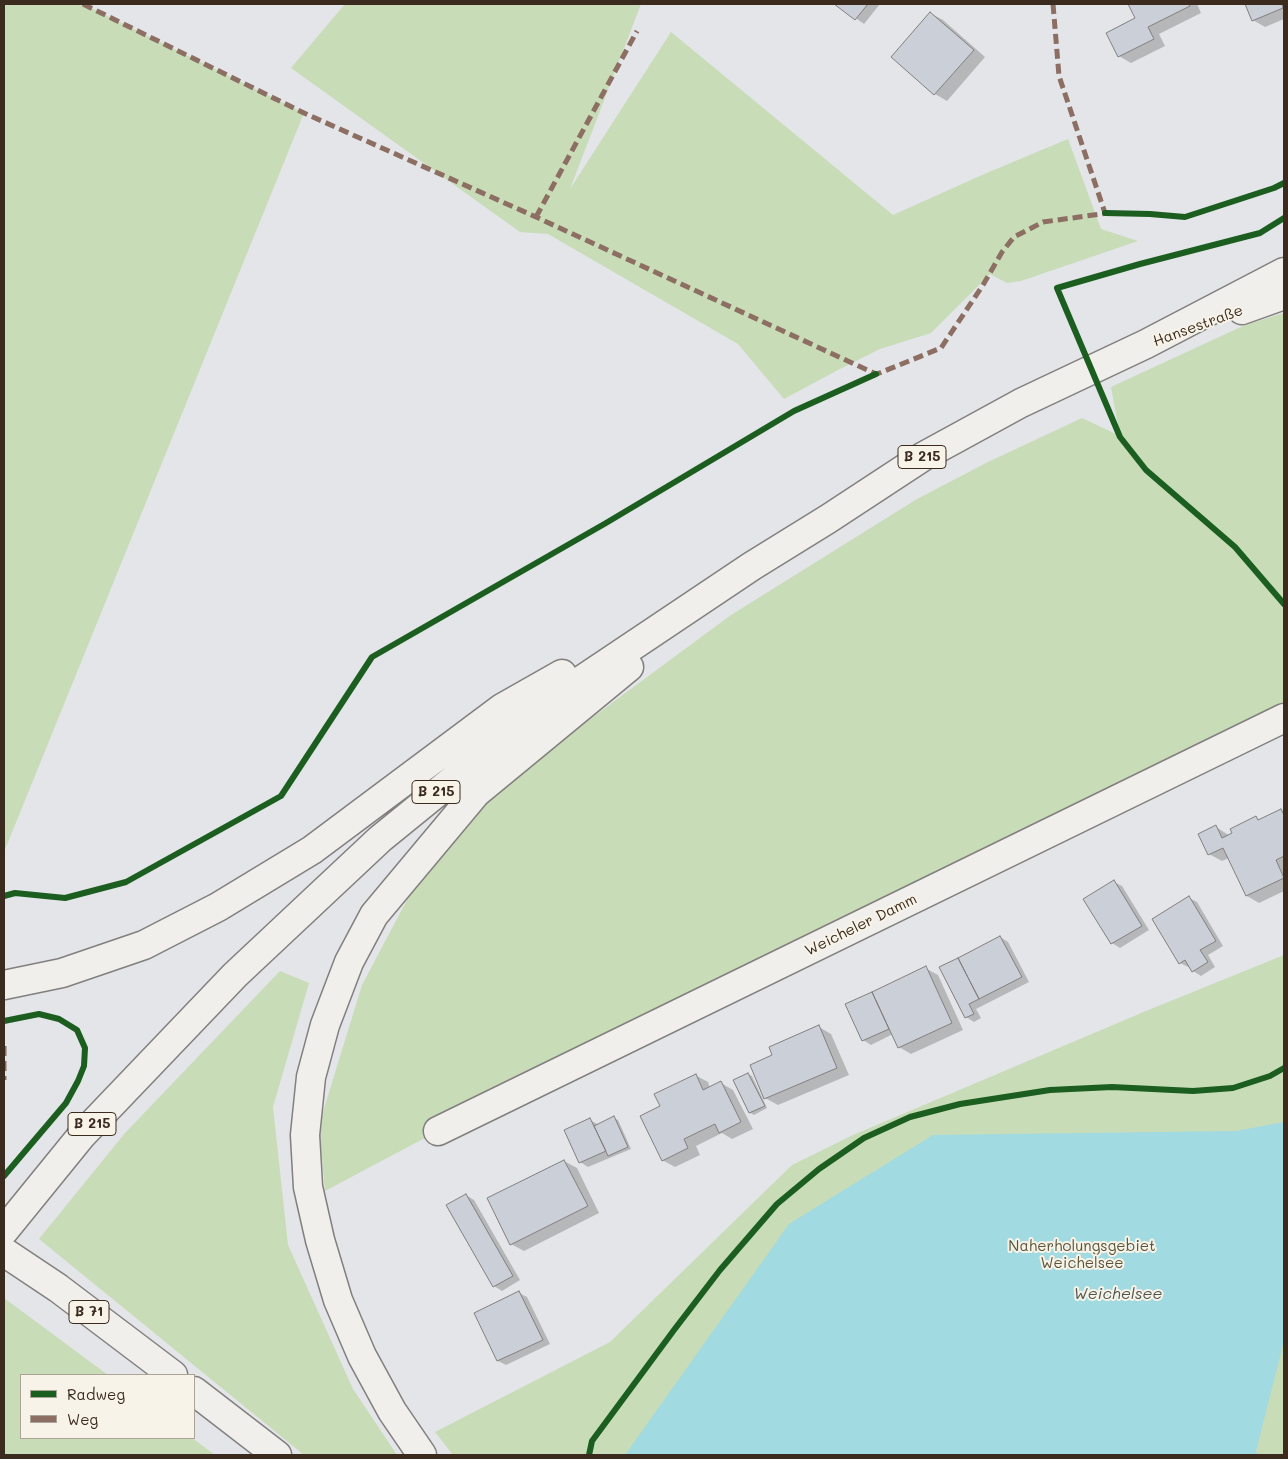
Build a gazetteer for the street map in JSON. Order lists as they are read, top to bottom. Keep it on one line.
{"streets":{"main road":["Hansestraße","B 215","Weicheler Damm","B 71"]},"crossings":[["Hansestraße","B 215"]],"water":["Weichelsee"],"parks":["Naherholungsgebiet Weichelsee"],"legend":["Radweg","Weg"]}
